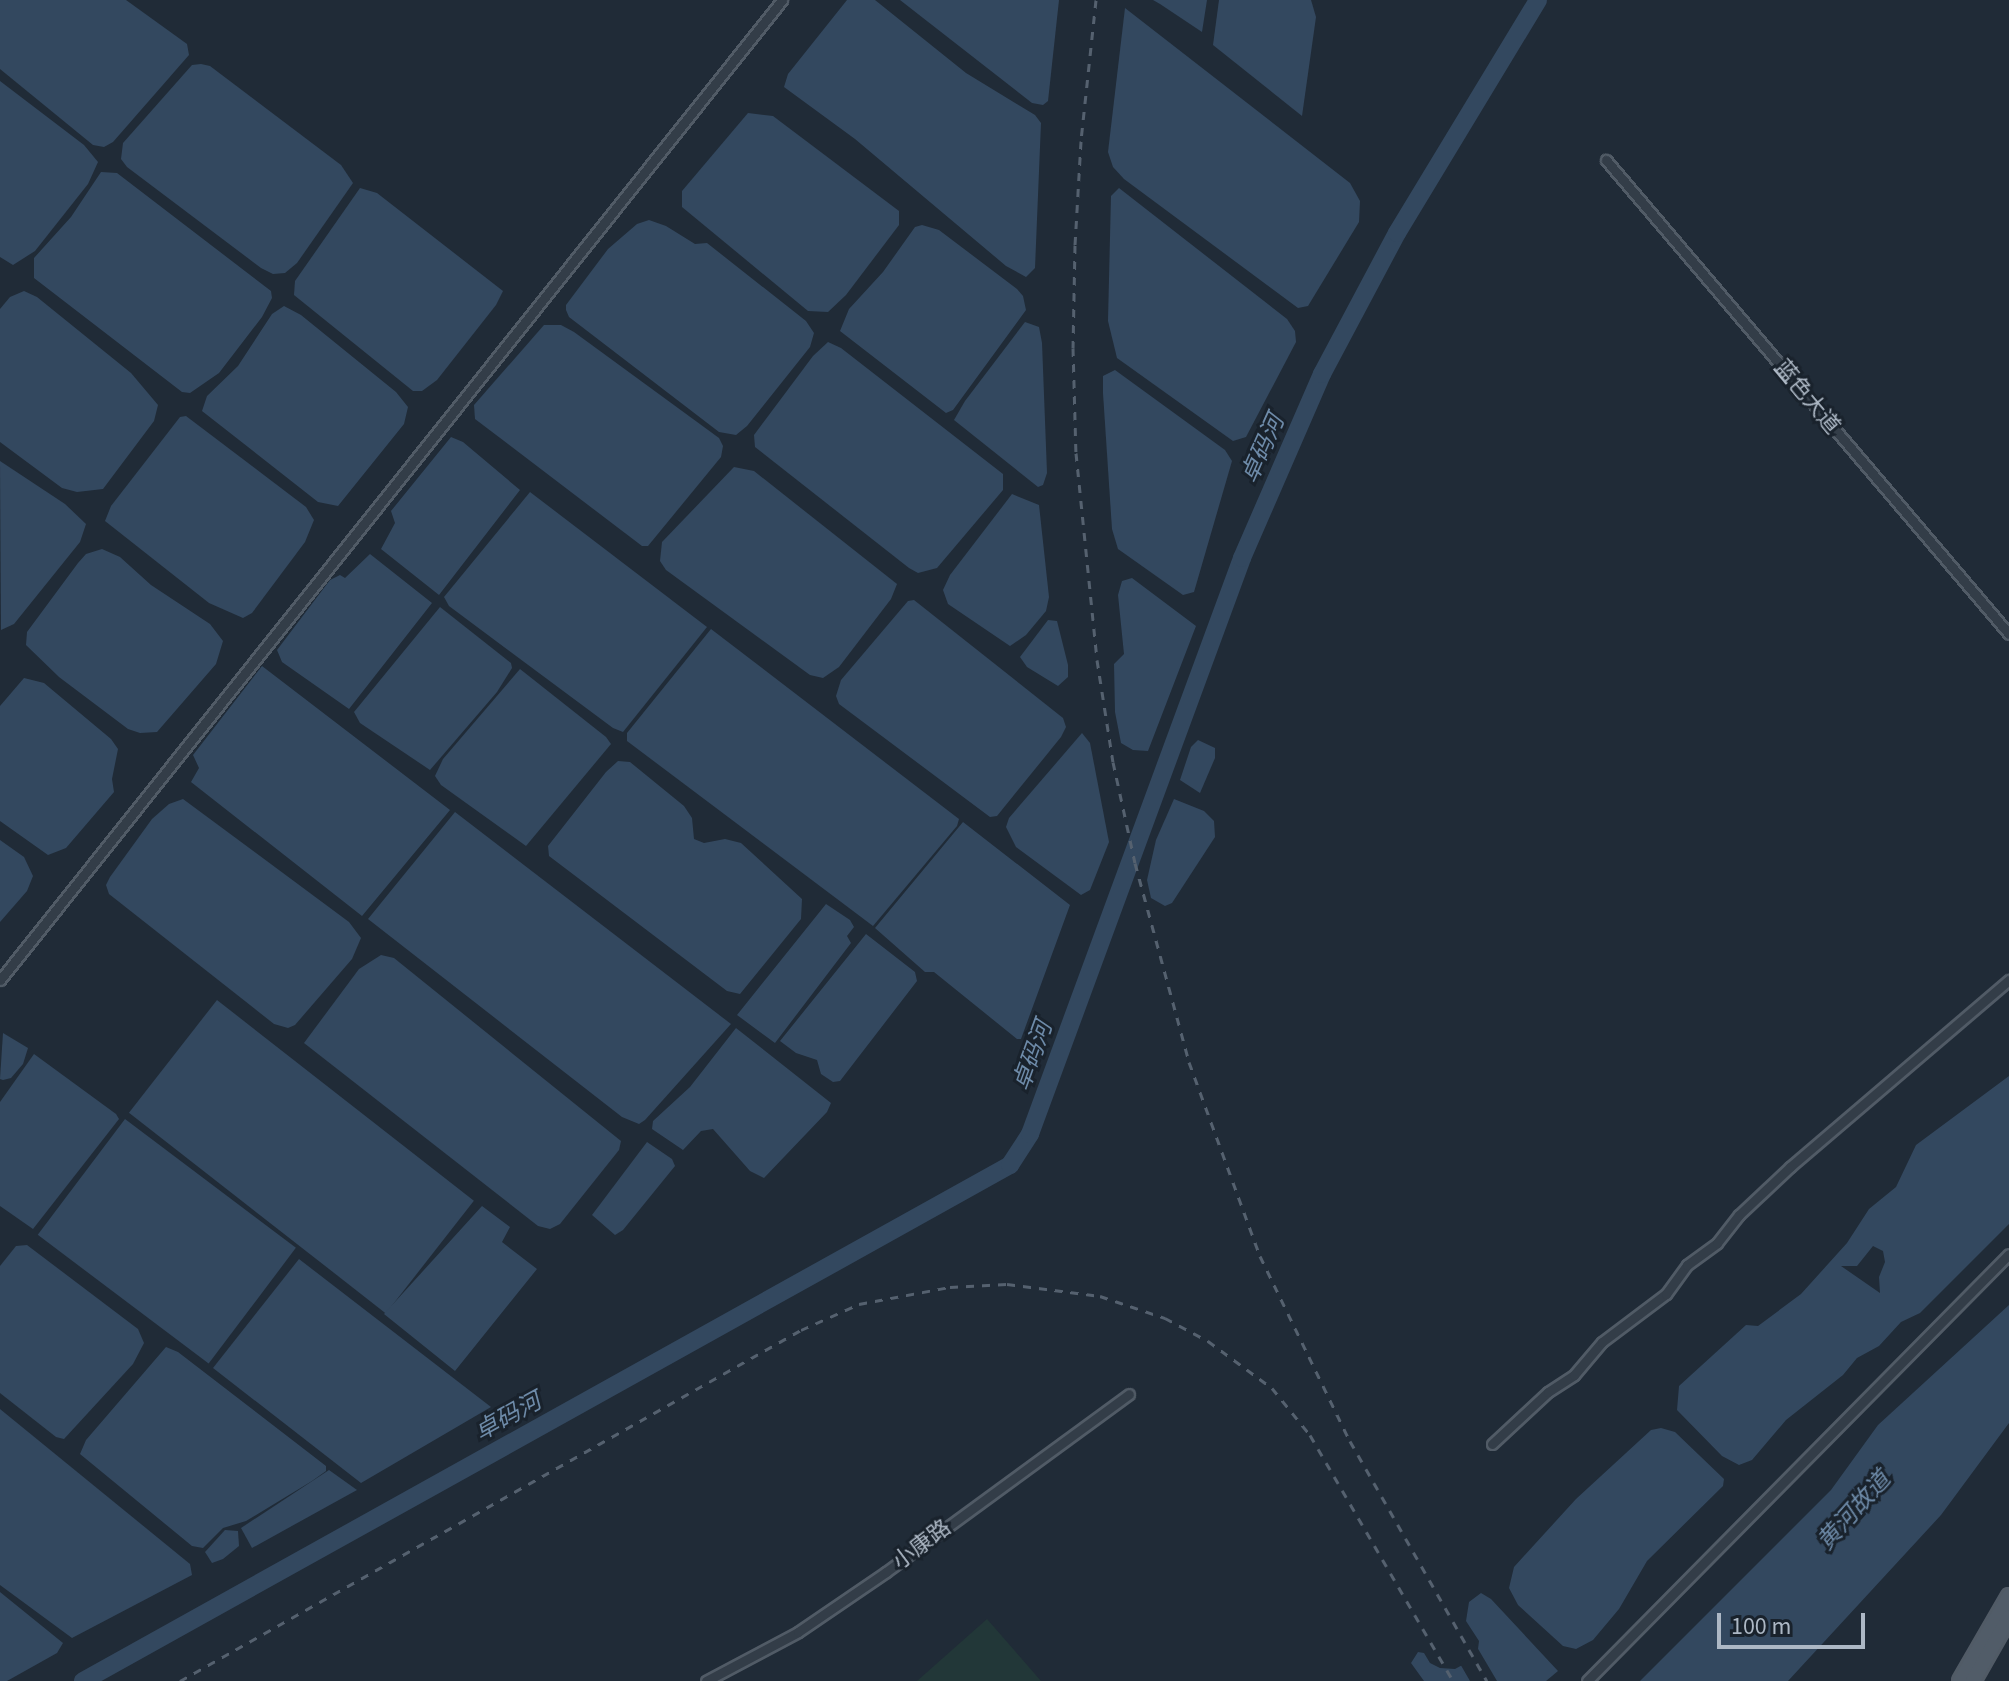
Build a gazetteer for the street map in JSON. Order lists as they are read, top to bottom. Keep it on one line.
{"streets":{"street":["蓝色大道","小康路"]},"water":["卓码河","黄河故道"],"scale_bar":"100 m"}
